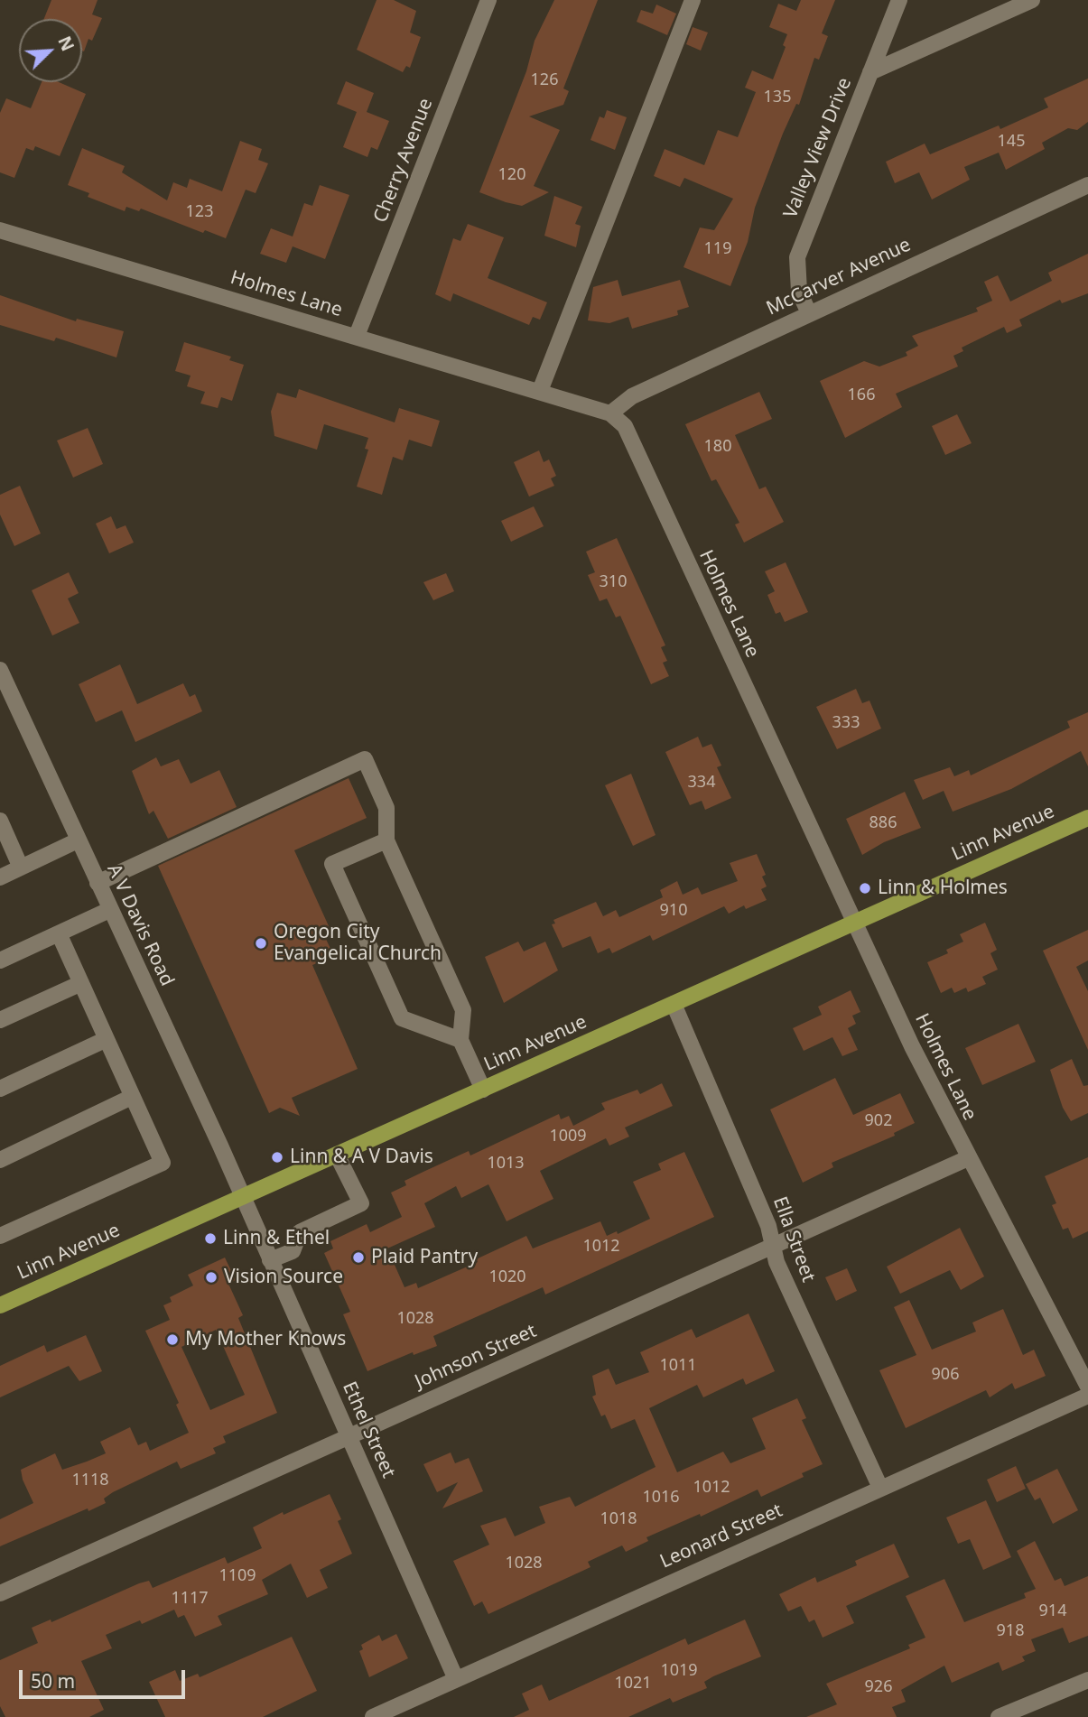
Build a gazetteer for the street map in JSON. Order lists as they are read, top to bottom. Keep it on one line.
{"streets":{"main road":["Linn Avenue"],"street":["Valley View Drive","Cherry Avenue","McCarver Avenue","Holmes Lane","A V Davis Road","Ella Street","Johnson Street","Ethel Street","Leonard Street"]},"crossings":[["Valley View Drive","McCarver Avenue"],["Cherry Avenue","Holmes Lane"],["McCarver Avenue","Holmes Lane"],["Holmes Lane","Linn Avenue"],["Holmes Lane","Johnson Street"],["Linn Avenue","A V Davis Road"],["Linn Avenue","Ella Street"],["Linn Avenue","Ethel Street"],["A V Davis Road","Ethel Street"],["Ella Street","Johnson Street"],["Ella Street","Leonard Street"],["Johnson Street","Ethel Street"],["Ethel Street","Leonard Street"]],"places":["Linn & Holmes","Oregon City Evangelical Church","Linn & A V Davis","Linn & Ethel","Plaid Pantry","Vision Source","My Mother Knows"],"house_numbers":["126","135","145","120","123","119","166","180","310","333","334","886","910","902","1009","1013","1012","1020","1028","1011","906","1118","1012","1016","1018","1028","1109","1117","914","918","1019","1021","926"],"scale_bar":"50 m","north":"top right"}
